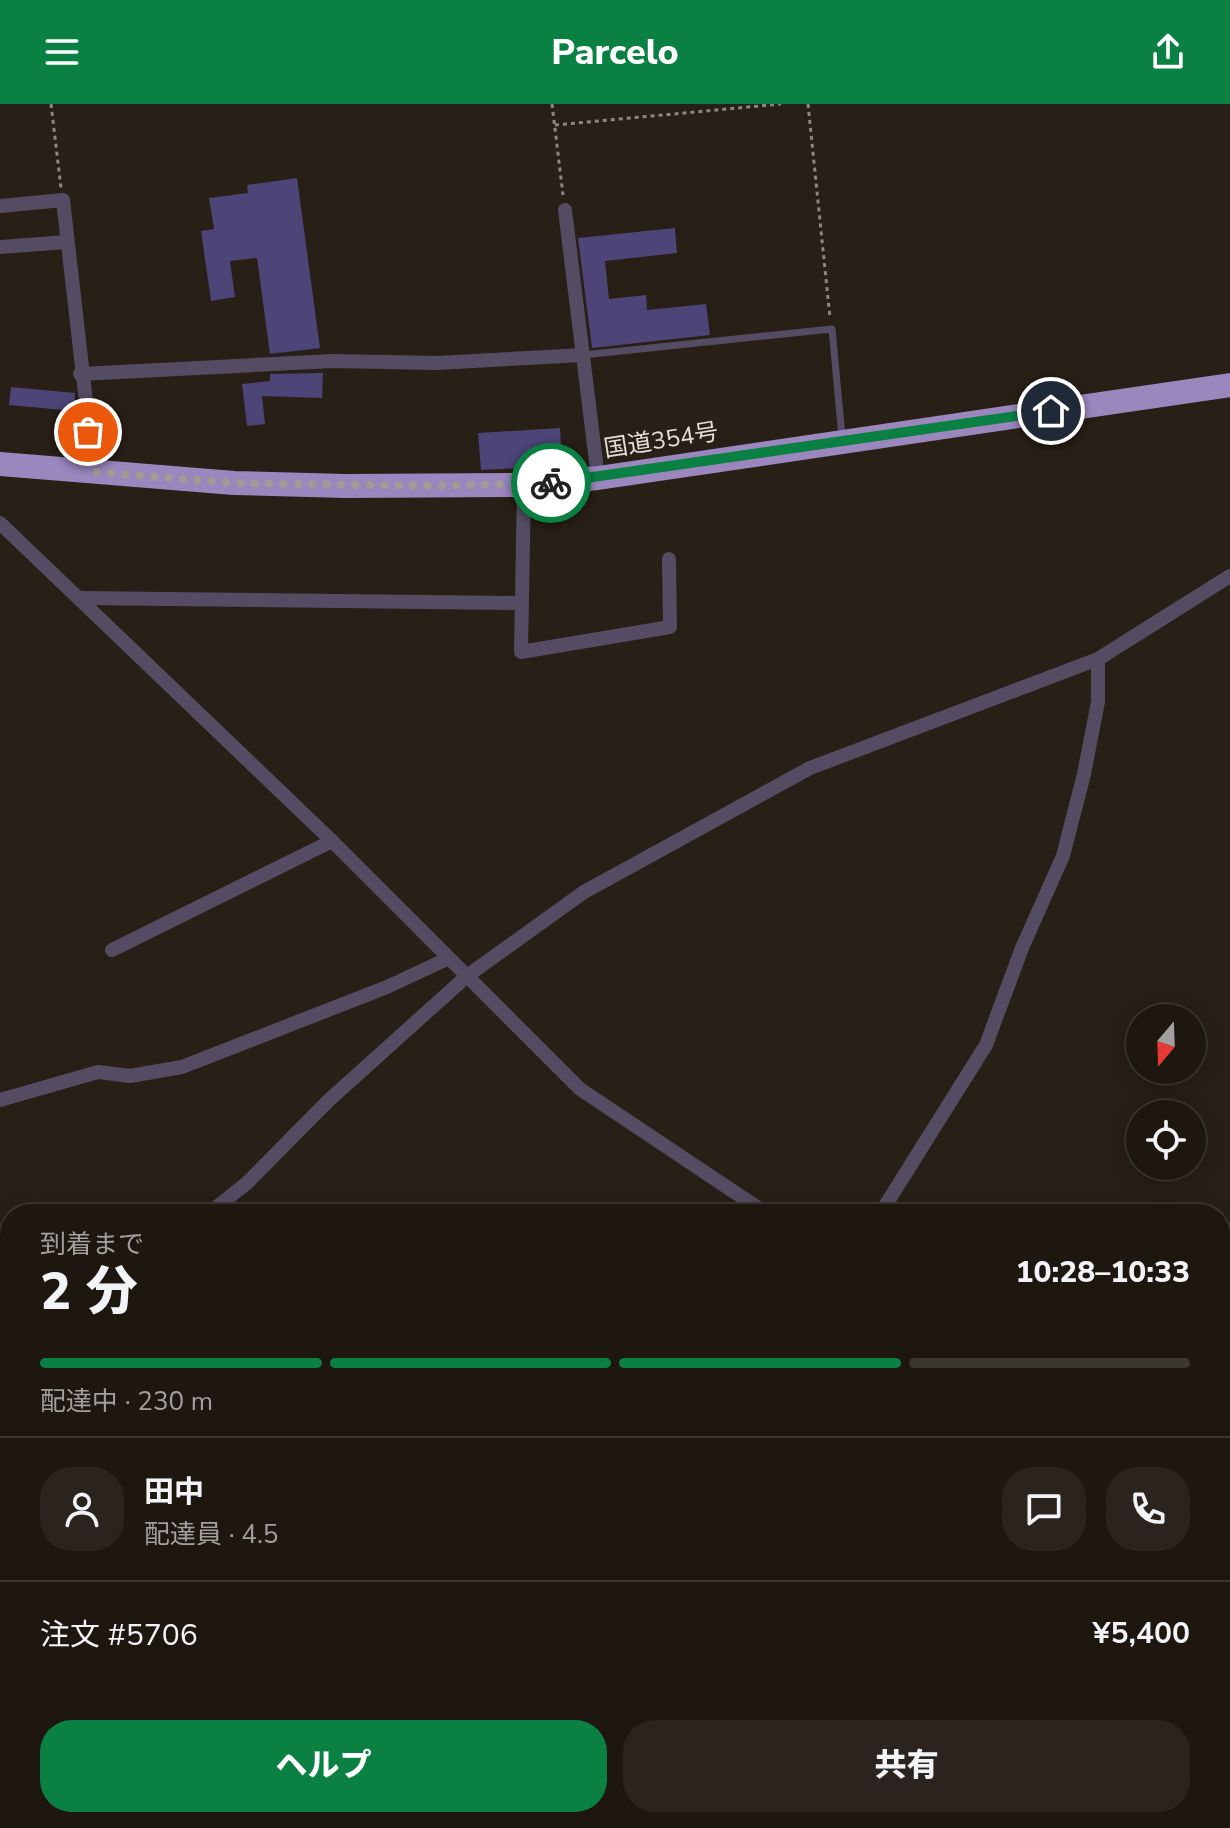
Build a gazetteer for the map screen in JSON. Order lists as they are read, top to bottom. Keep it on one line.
{"streets":{"highway":["国道354号"]},"north":"bottom","page":{"header":"Parcelo","heading":["2 分","到着まで","10:28–10:33"],"panel":["田中","配達員 · 4.5","注文 #5706","¥5,400"],"bar":"配達中 · 230 m","buttons":["ヘルプ","共有"]}}
